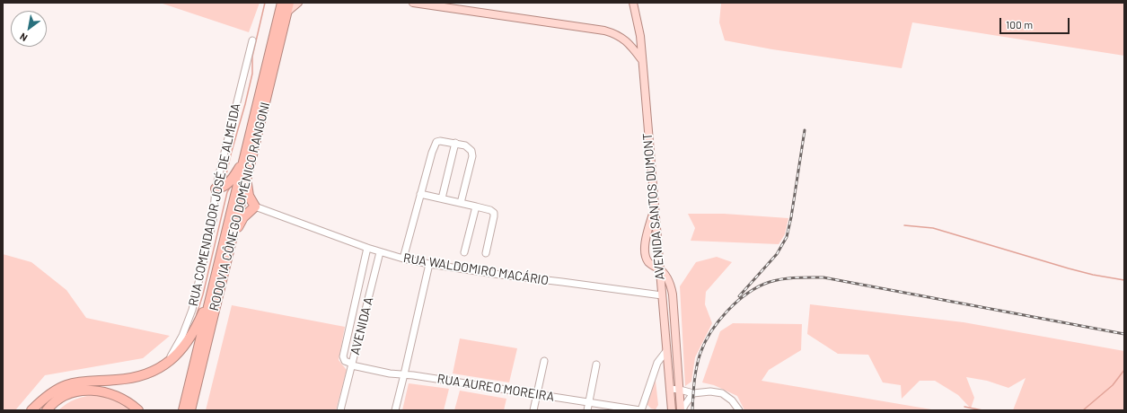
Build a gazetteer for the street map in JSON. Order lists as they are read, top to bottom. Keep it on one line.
{"streets":{"highway":["RODOVIA CÔNEGO DOMÊNICO RANGONI"],"main road":["AVENIDA SANTOS DUMONT"],"street":["RUA COMENDADOR JOSÉ DE ALMEIDA","RUA WALDOMIRO MACÁRIO","AVENIDA A","RUA AUREO MOREIRA"]},"crossings":[["AVENIDA SANTOS DUMONT","RUA WALDOMIRO MACÁRIO"],["RUA WALDOMIRO MACÁRIO","AVENIDA A"],["AVENIDA A","RUA AUREO MOREIRA"]],"scale_bar":"100 m","north":"bottom left"}
